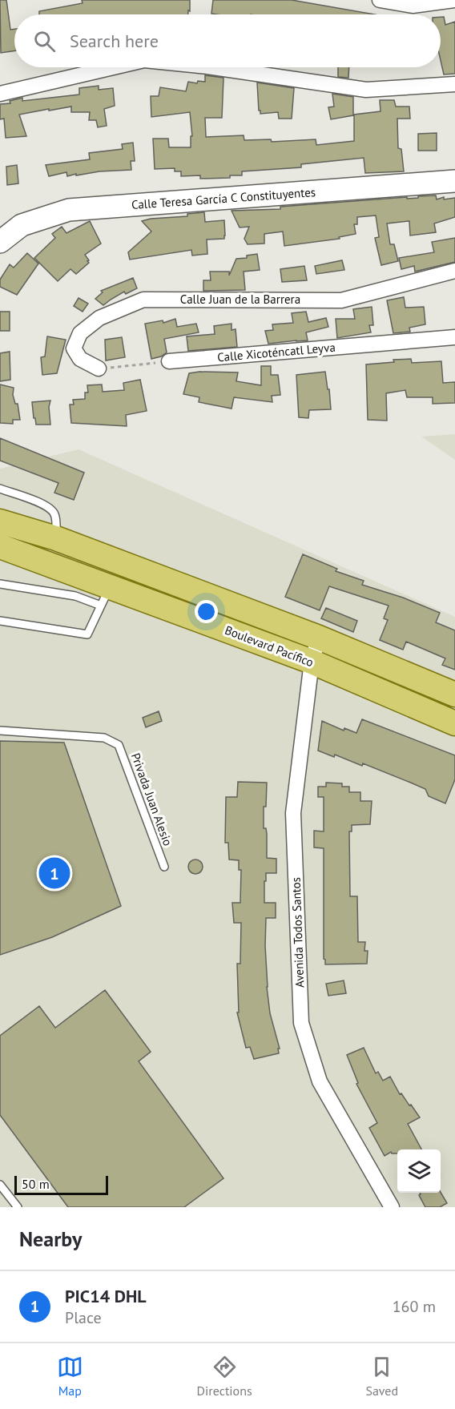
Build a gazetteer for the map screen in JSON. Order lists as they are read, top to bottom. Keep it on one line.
{"streets":{"main road":["Boulevard Pacífico"],"street":["Calle Teresa García C Constituyentes","Calle Juan de la Barrera","Calle Xicoténcatl Leyva","Avenida Todos Santos"],"lane":["Privada Juan Alesio"]},"crossings":[["Boulevard Pacífico","Avenida Todos Santos"]],"scale_bar":"50 m","page":{"search":"Search here","pins":"1","scale":"50 m","heading":"Nearby","list":[{"mark":"1","name":"PIC14 DHL","note":"Place","value":"160 m"}],"nav":["Map","Directions","Saved"]}}
